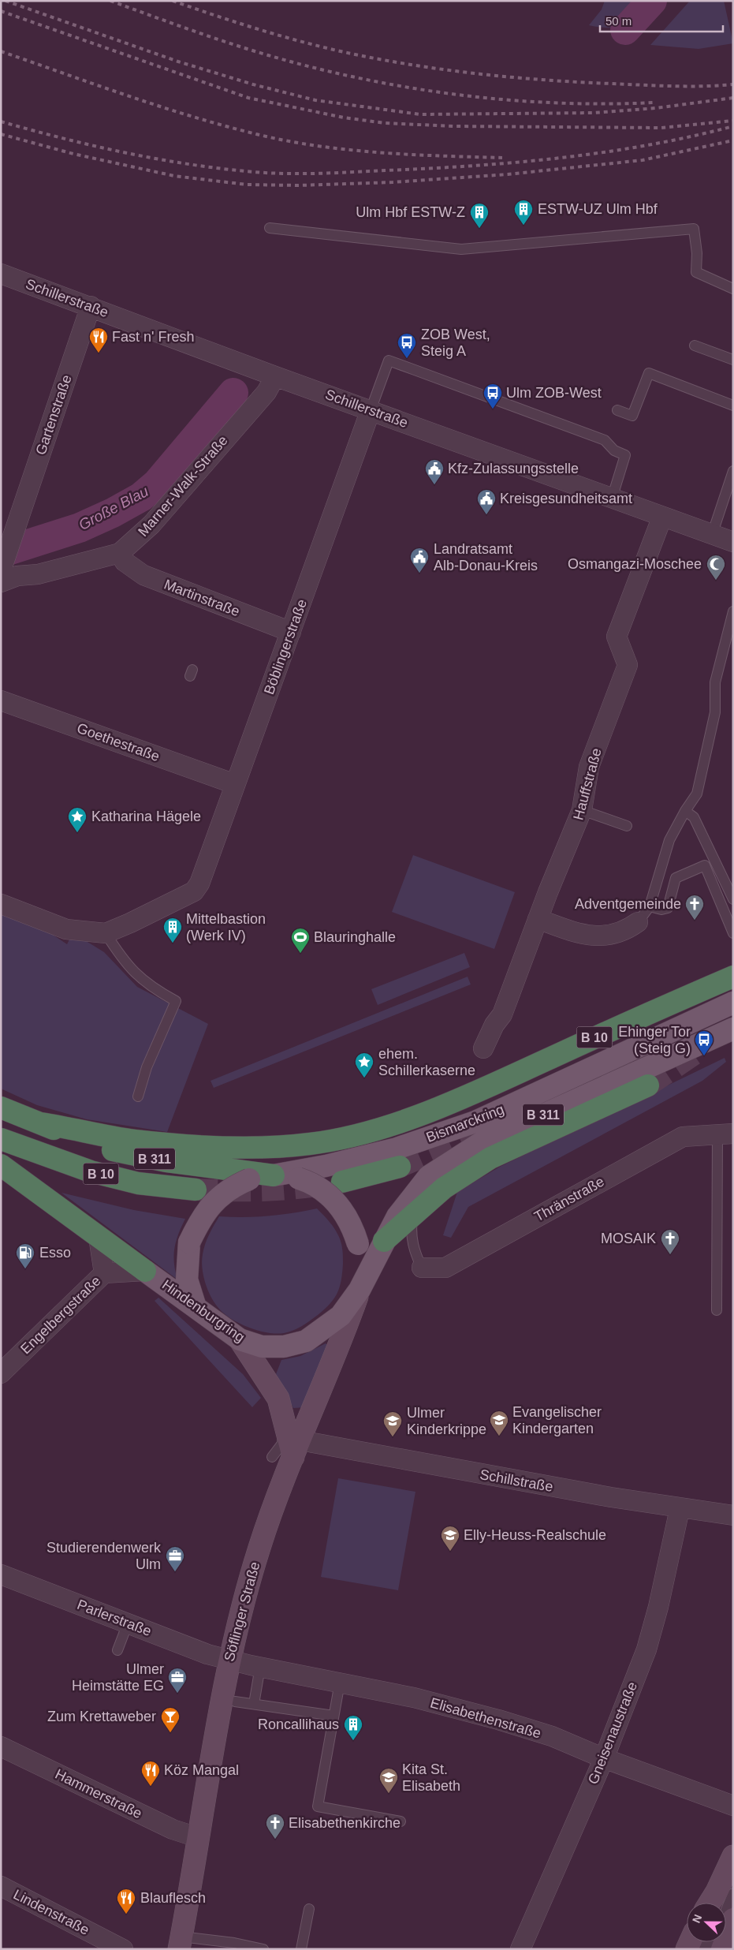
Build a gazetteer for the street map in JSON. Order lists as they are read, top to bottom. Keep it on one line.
{"streets":{"highway":["B 10","B 311"],"main road":["Bismarckring","Hindenburgring"],"street":["Schillerstraße","Gartenstraße","Marner-Walk-Straße","Martinstraße","Böblingerstraße","Goethestraße","Hauffstraße","Thränstraße","Engelbergstraße","Schillstraße","Söflinger Straße","Parlerstraße","Elisabethenstraße","Gneisenaustraße","Hammerstraße","Lindenstraße"]},"crossings":[["Schillerstraße","Gartenstraße"],["Schillerstraße","Marner-Walk-Straße"],["Schillerstraße","Böblingerstraße"],["Schillerstraße","Hauffstraße"],["Marner-Walk-Straße","Martinstraße"],["Martinstraße","Böblingerstraße"],["Böblingerstraße","Goethestraße"],["B 10","B 311"],["B 311","Bismarckring"],["B 311","Hindenburgring"],["B 311","Engelbergstraße"],["Bismarckring","Hindenburgring"],["Bismarckring","Söflinger Straße"],["Hindenburgring","Engelbergstraße"],["Hindenburgring","Söflinger Straße"],["Schillstraße","Söflinger Straße"],["Schillstraße","Gneisenaustraße"],["Söflinger Straße","Parlerstraße"],["Söflinger Straße","Elisabethenstraße"],["Söflinger Straße","Hammerstraße"],["Parlerstraße","Elisabethenstraße"],["Elisabethenstraße","Gneisenaustraße"]],"water":["Große Blau"],"places":{"building":["ESTW-UZ Ulm Hbf","Ulm Hbf ESTW-Z","Mittelbastion (Werk IV)","Roncallihaus"],"restaurant":["Fast n' Fresh","Köz Mangal","Blauflesch"],"bus stop":["ZOB West, Steig A","Ulm ZOB-West","Ehinger Tor (Steig G)"],"public building":["Kfz-Zulassungsstelle","Kreisgesundheitsamt","Landratsamt Alb-Donau-Kreis"],"mosque":["Osmangazi-Moschee"],"place":["Katharina Hägele","ehem. Schillerkaserne"],"church":["Adventgemeinde","MOSAIK","Elisabethenkirche"],"sports":["Blauringhalle"],"fuel station":["Esso"],"school or university":["Evangelischer Kindergarten","Ulmer Kinderkrippe","Elly-Heuss-Realschule","Kita St. Elisabeth"],"office":["Studierendenwerk Ulm","Ulmer Heimstätte EG"],"bar":["Zum Krettaweber"]},"scale_bar":"50 m","north":"left"}
